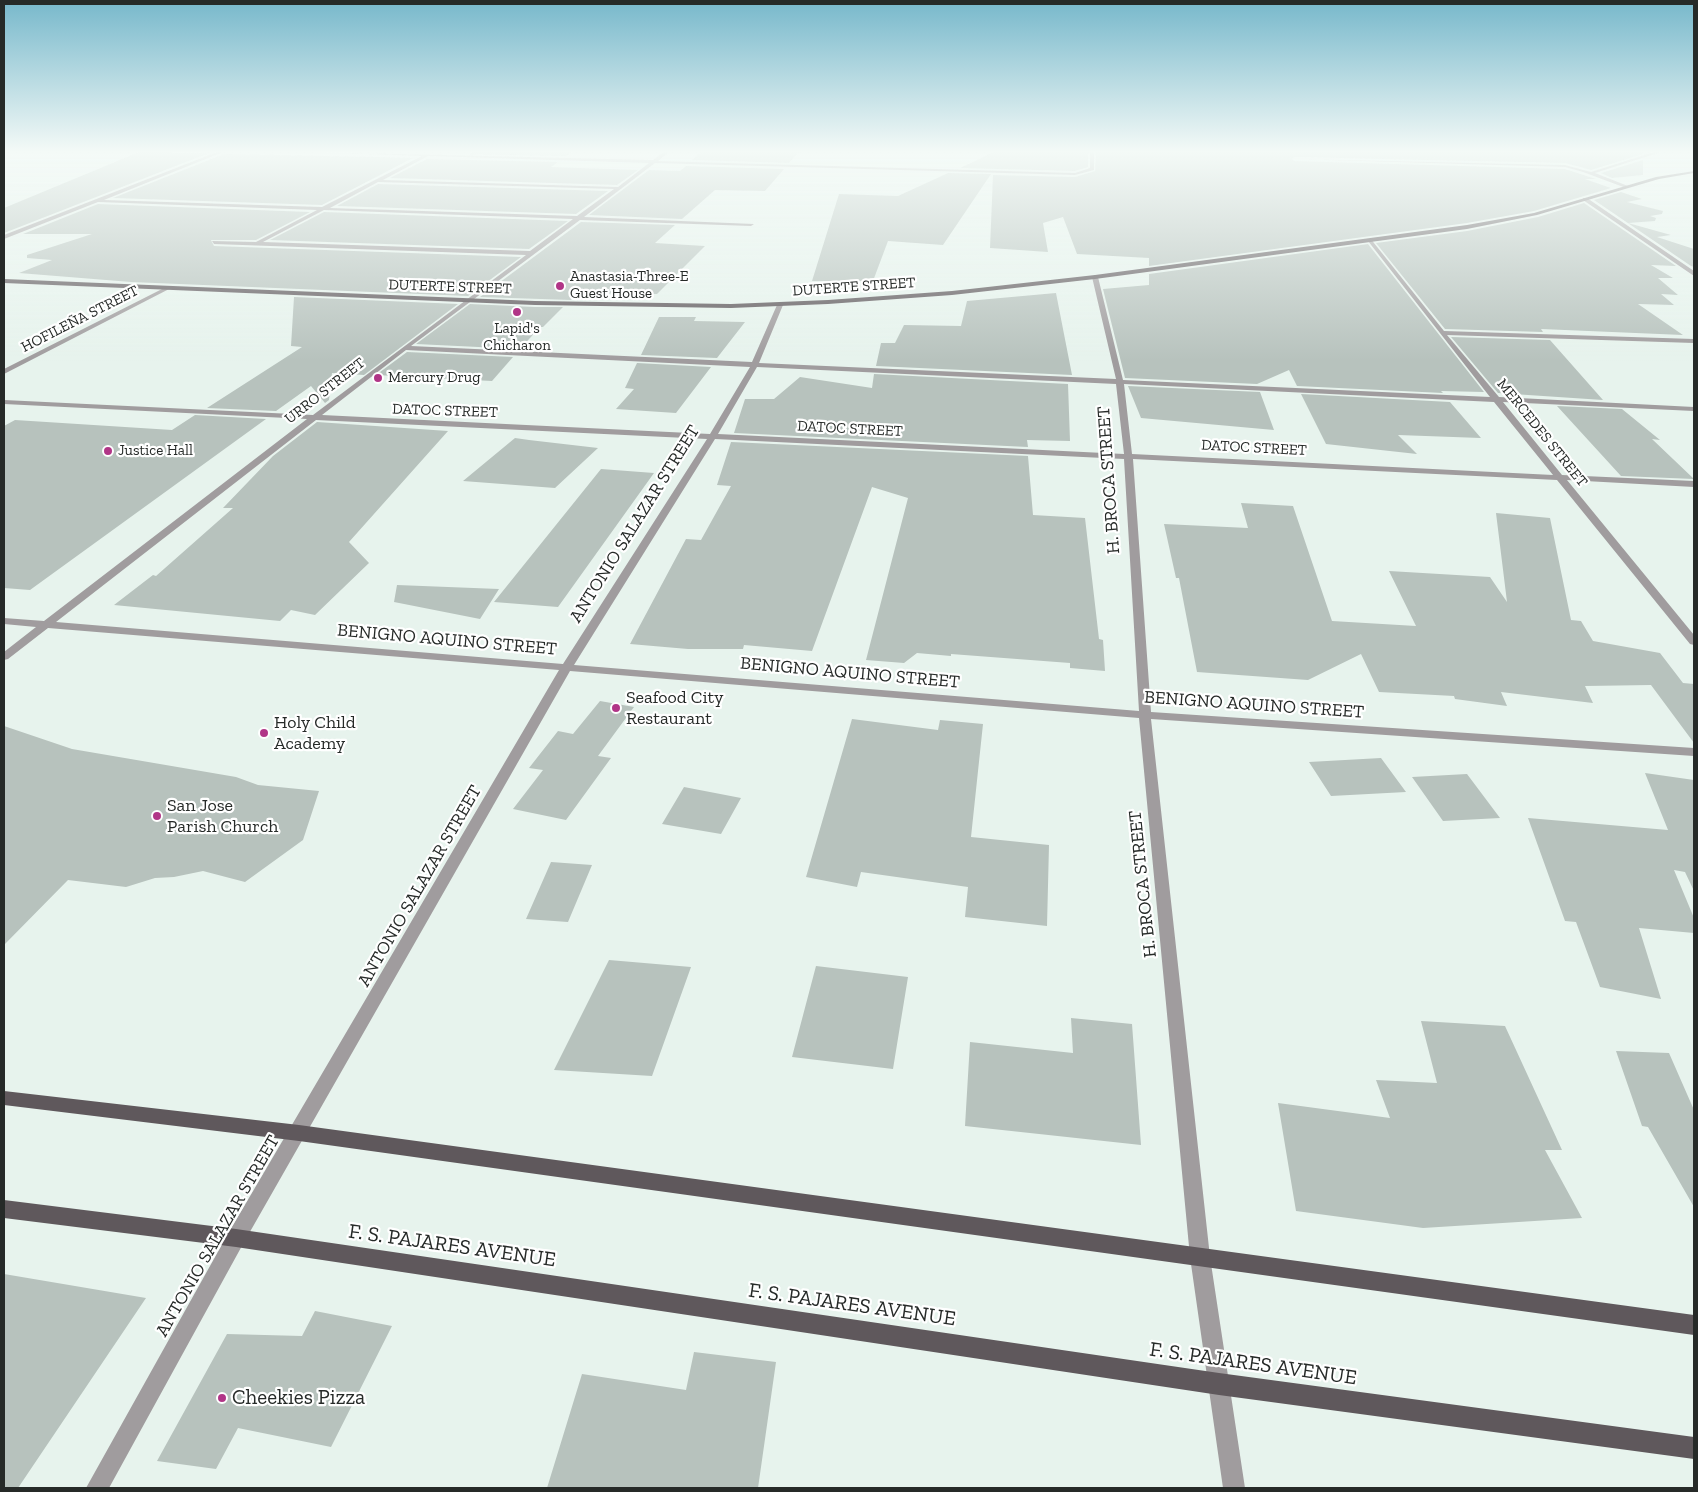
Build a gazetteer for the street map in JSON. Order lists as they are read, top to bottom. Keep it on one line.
{"streets":{"main road":["DUTERTE STREET","F. S. PAJARES AVENUE"],"street":["HOFILEÑA STREET","URRO STREET","DATOC STREET","MERCEDES STREET","H. BROCA STREET","ANTONIO SALAZAR STREET","BENIGNO AQUINO STREET"]},"crossings":[["DUTERTE STREET","HOFILEÑA STREET"],["DUTERTE STREET","URRO STREET"],["DUTERTE STREET","MERCEDES STREET"],["DUTERTE STREET","H. BROCA STREET"],["DUTERTE STREET","ANTONIO SALAZAR STREET"],["URRO STREET","DATOC STREET"],["URRO STREET","BENIGNO AQUINO STREET"],["DATOC STREET","MERCEDES STREET"],["DATOC STREET","H. BROCA STREET"],["DATOC STREET","ANTONIO SALAZAR STREET"],["H. BROCA STREET","BENIGNO AQUINO STREET"],["H. BROCA STREET","F. S. PAJARES AVENUE"],["ANTONIO SALAZAR STREET","BENIGNO AQUINO STREET"],["ANTONIO SALAZAR STREET","F. S. PAJARES AVENUE"]],"places":["Anastasia-Three-E Guest House","Lapid's Chicharon","Mercury Drug","Justice Hall","Seafood City Restaurant","Holy Child Academy","San Jose Parish Church","Cheekies Pizza"]}
